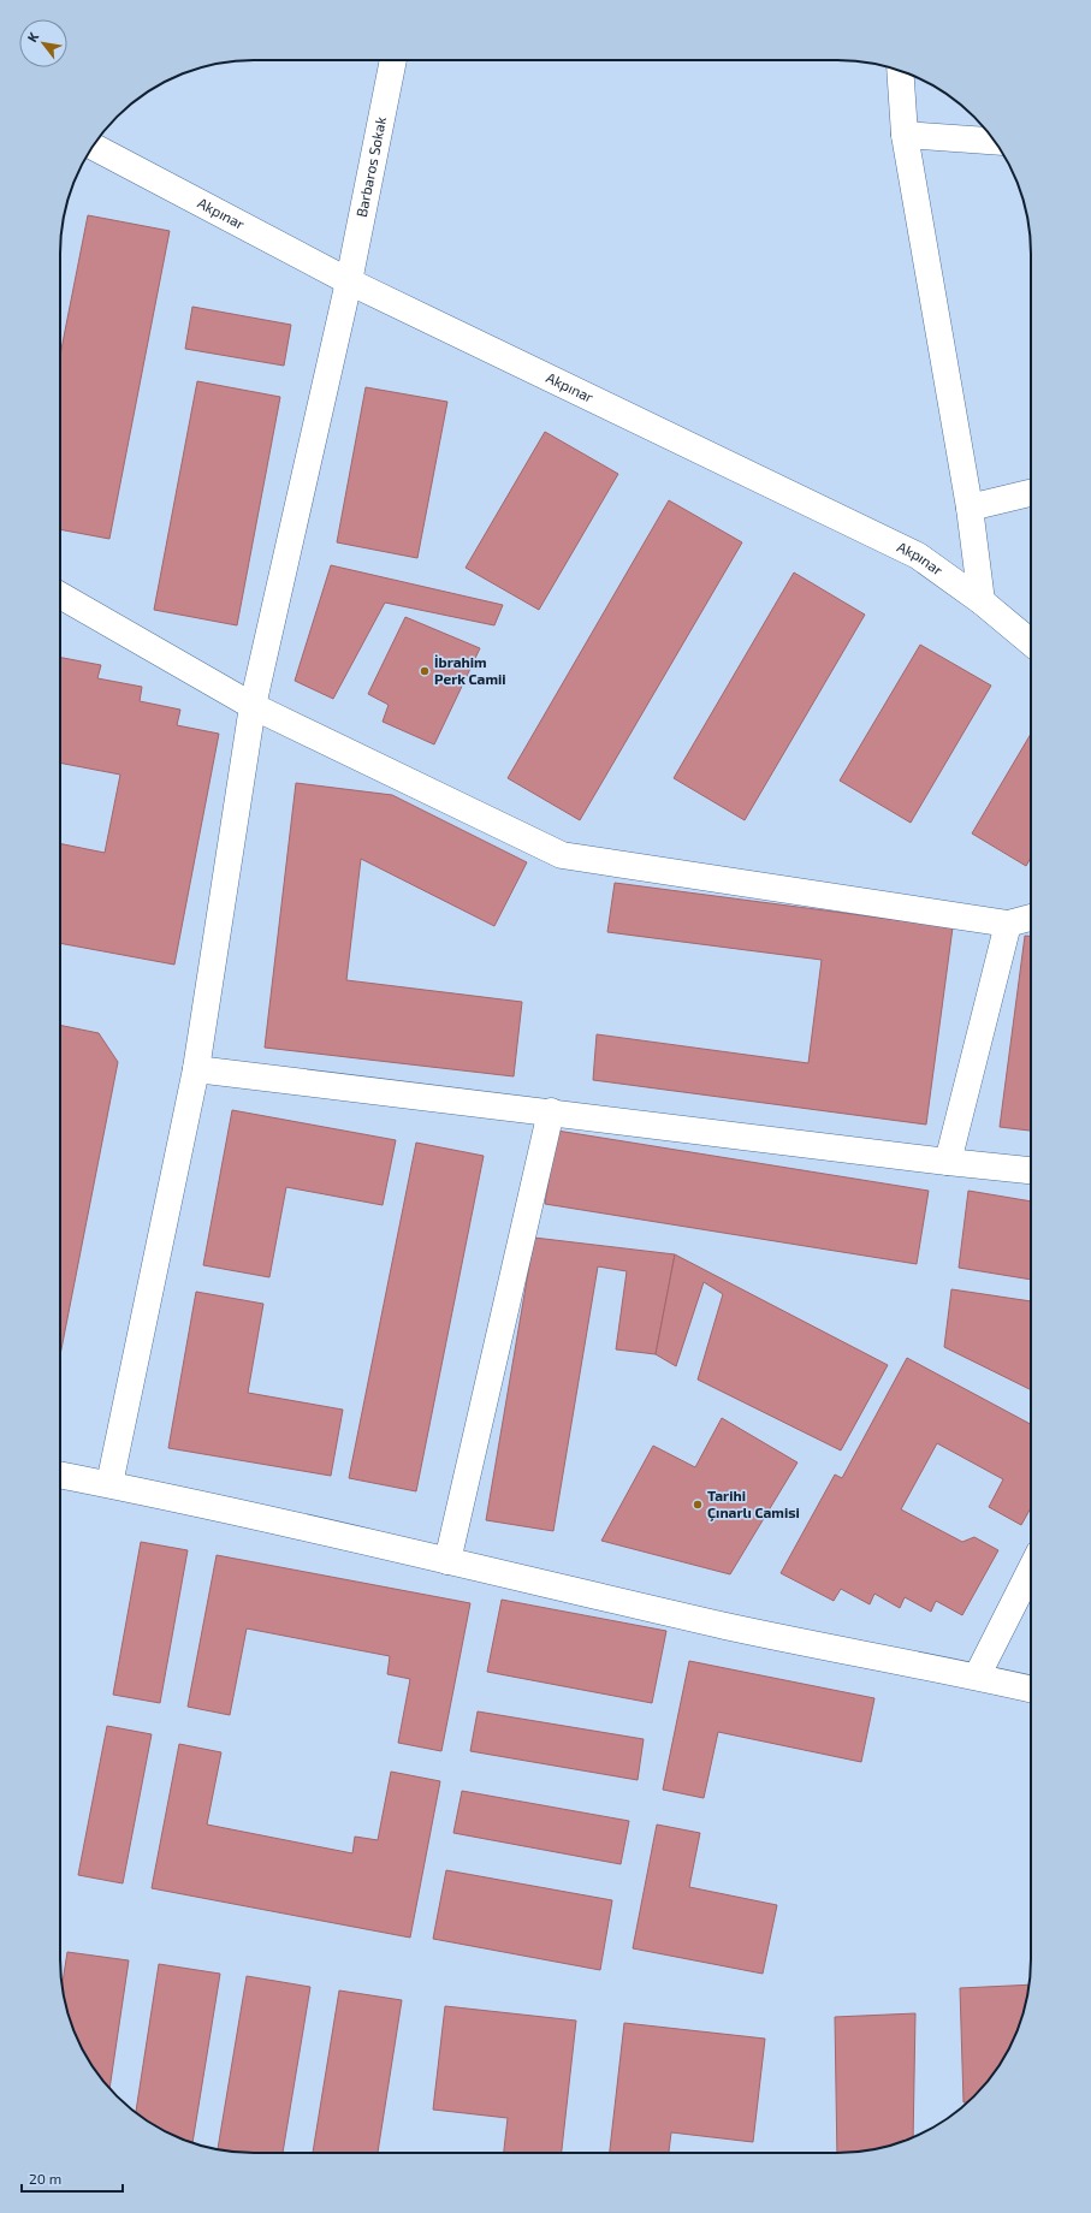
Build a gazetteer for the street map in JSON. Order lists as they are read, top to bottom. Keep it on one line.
{"streets":{"street":["Barbaros Sokak","Akpınar"]},"crossings":[["Barbaros Sokak","Akpınar"]],"places":["İbrahim Perk Camii","Tarihi Çınarlı Camisi"],"scale_bar":"20 m","north":"top left"}
